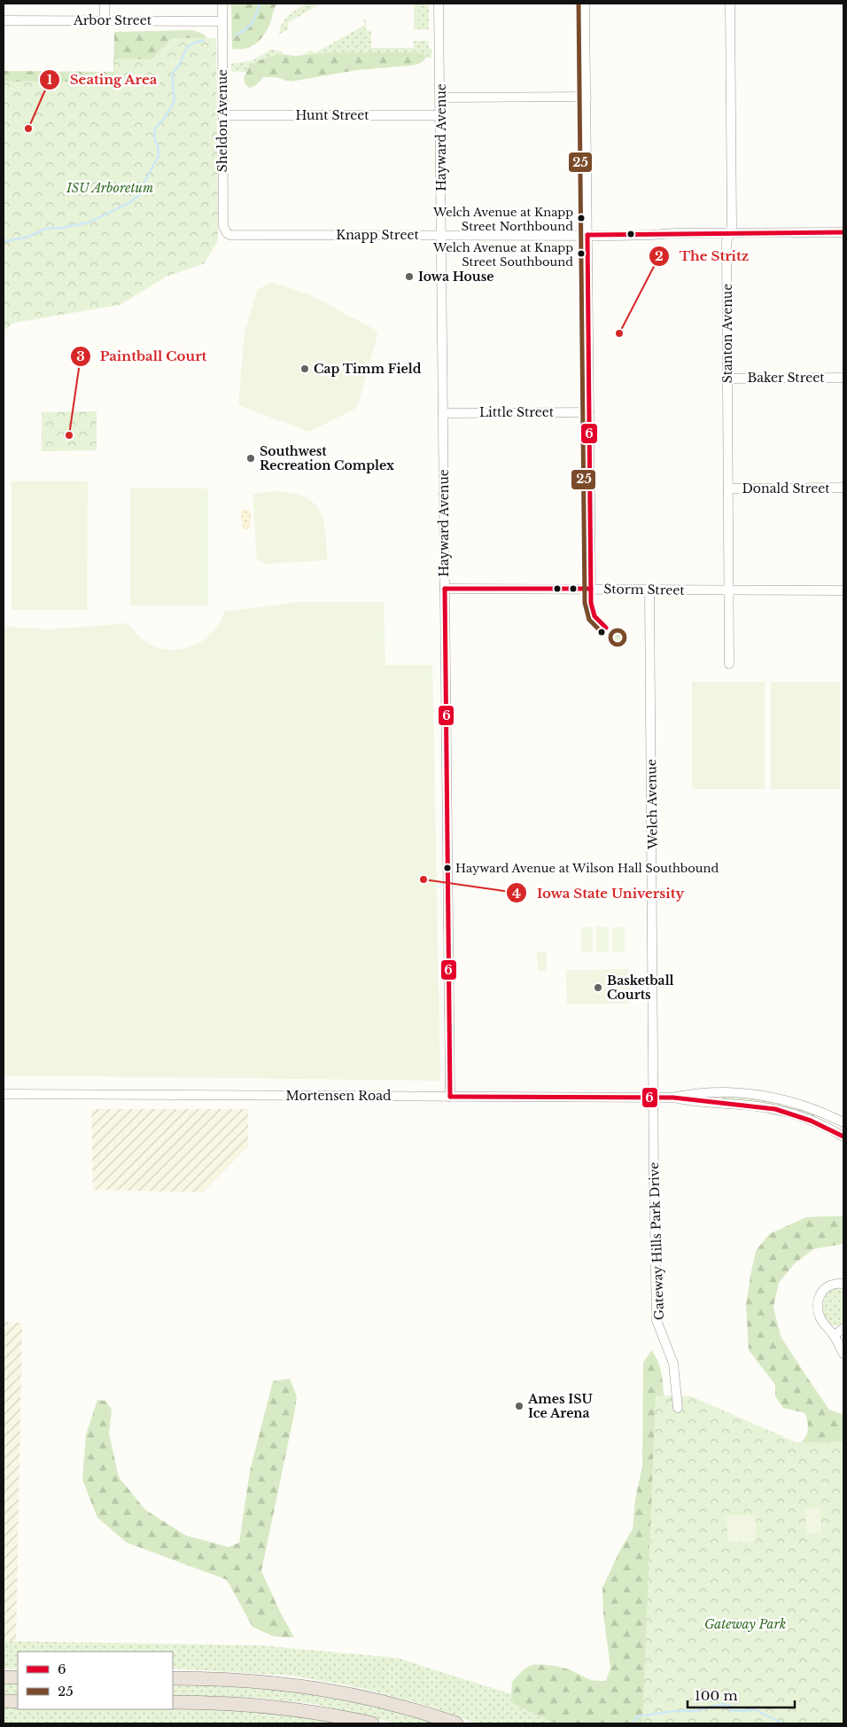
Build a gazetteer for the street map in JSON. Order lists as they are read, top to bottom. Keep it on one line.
{"streets":{"street":["Arbor Street","Hunt Street","Sheldon Avenue","Hayward Avenue","Knapp Street","Stanton Avenue","Baker Street","Little Street","Donald Street","Storm Street","Welch Avenue","Mortensen Road","Gateway Hills Park Drive"]},"crossings":[["Arbor Street","Sheldon Avenue"],["Hunt Street","Sheldon Avenue"],["Hunt Street","Hayward Avenue"],["Sheldon Avenue","Knapp Street"],["Hayward Avenue","Knapp Street"],["Hayward Avenue","Little Street"],["Hayward Avenue","Storm Street"],["Hayward Avenue","Mortensen Road"],["Knapp Street","Stanton Avenue"],["Stanton Avenue","Baker Street"],["Stanton Avenue","Donald Street"],["Stanton Avenue","Storm Street"],["Storm Street","Welch Avenue"],["Welch Avenue","Mortensen Road"],["Welch Avenue","Gateway Hills Park Drive"],["Mortensen Road","Gateway Hills Park Drive"]],"parks":["ISU Arboretum","Gateway Park"],"places":["Seating Area","Welch Avenue at Knapp Street Northbound","Welch Avenue at Knapp Street Southbound","Iowa House","The Stritz","Cap Timm Field","Paintball Court","Southwest Recreation Complex","Hayward Avenue at Wilson Hall Southbound","Iowa State University","Basketball Courts","Ames ISU Ice Arena"],"lines":["transit line 25","transit line 6"],"legend":["6","25"],"scale_bar":"100 m"}
